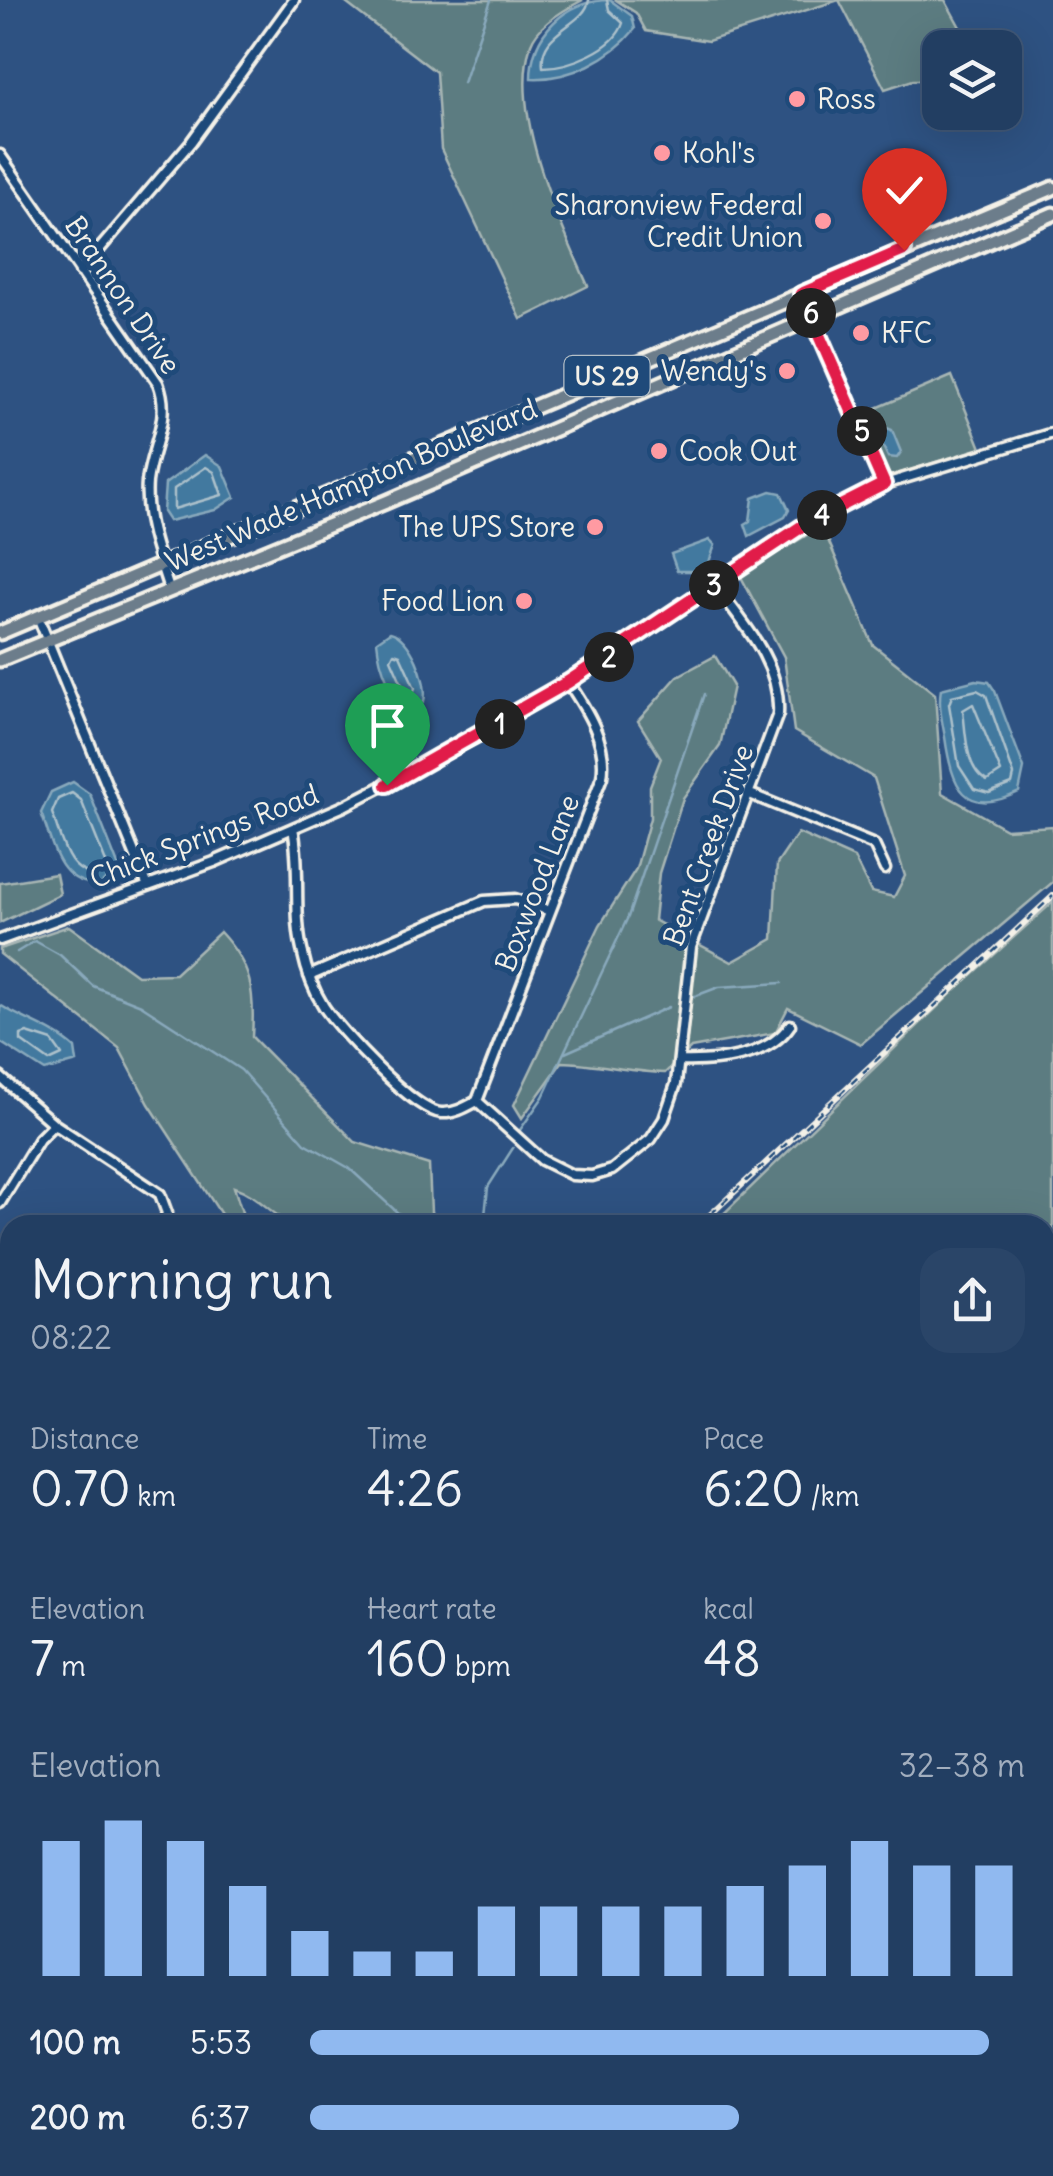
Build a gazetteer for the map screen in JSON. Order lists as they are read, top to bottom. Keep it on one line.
{"streets":{"main road":["US 29","West Wade Hampton Boulevard"],"street":["Brannon Drive","Chick Springs Road","Bent Creek Drive","Boxwood Lane"]},"crossings":[["Brannon Drive","West Wade Hampton Boulevard"],["Chick Springs Road","Bent Creek Drive"],["Chick Springs Road","Boxwood Lane"],["Bent Creek Drive","Boxwood Lane"]],"places":["Ross","Kohl's","Sharonview Federal Credit Union","KFC","Wendy's","Cook Out","The UPS Store","Food Lion"],"page":{"pins":["6","5","4","3","2","1"],"heading":["Morning run","08:22"],"stats":[["Distance","0.70 km"],["Time","4:26"],["Pace","6:20 /km"],["Elevation","7 m"],["Heart rate","160 bpm"],["kcal","48"]],"chart":["Elevation","32–38 m"],"list":[{"name":"100 m","note":"5:53"},{"name":"200 m","note":"6:37"}]}}
